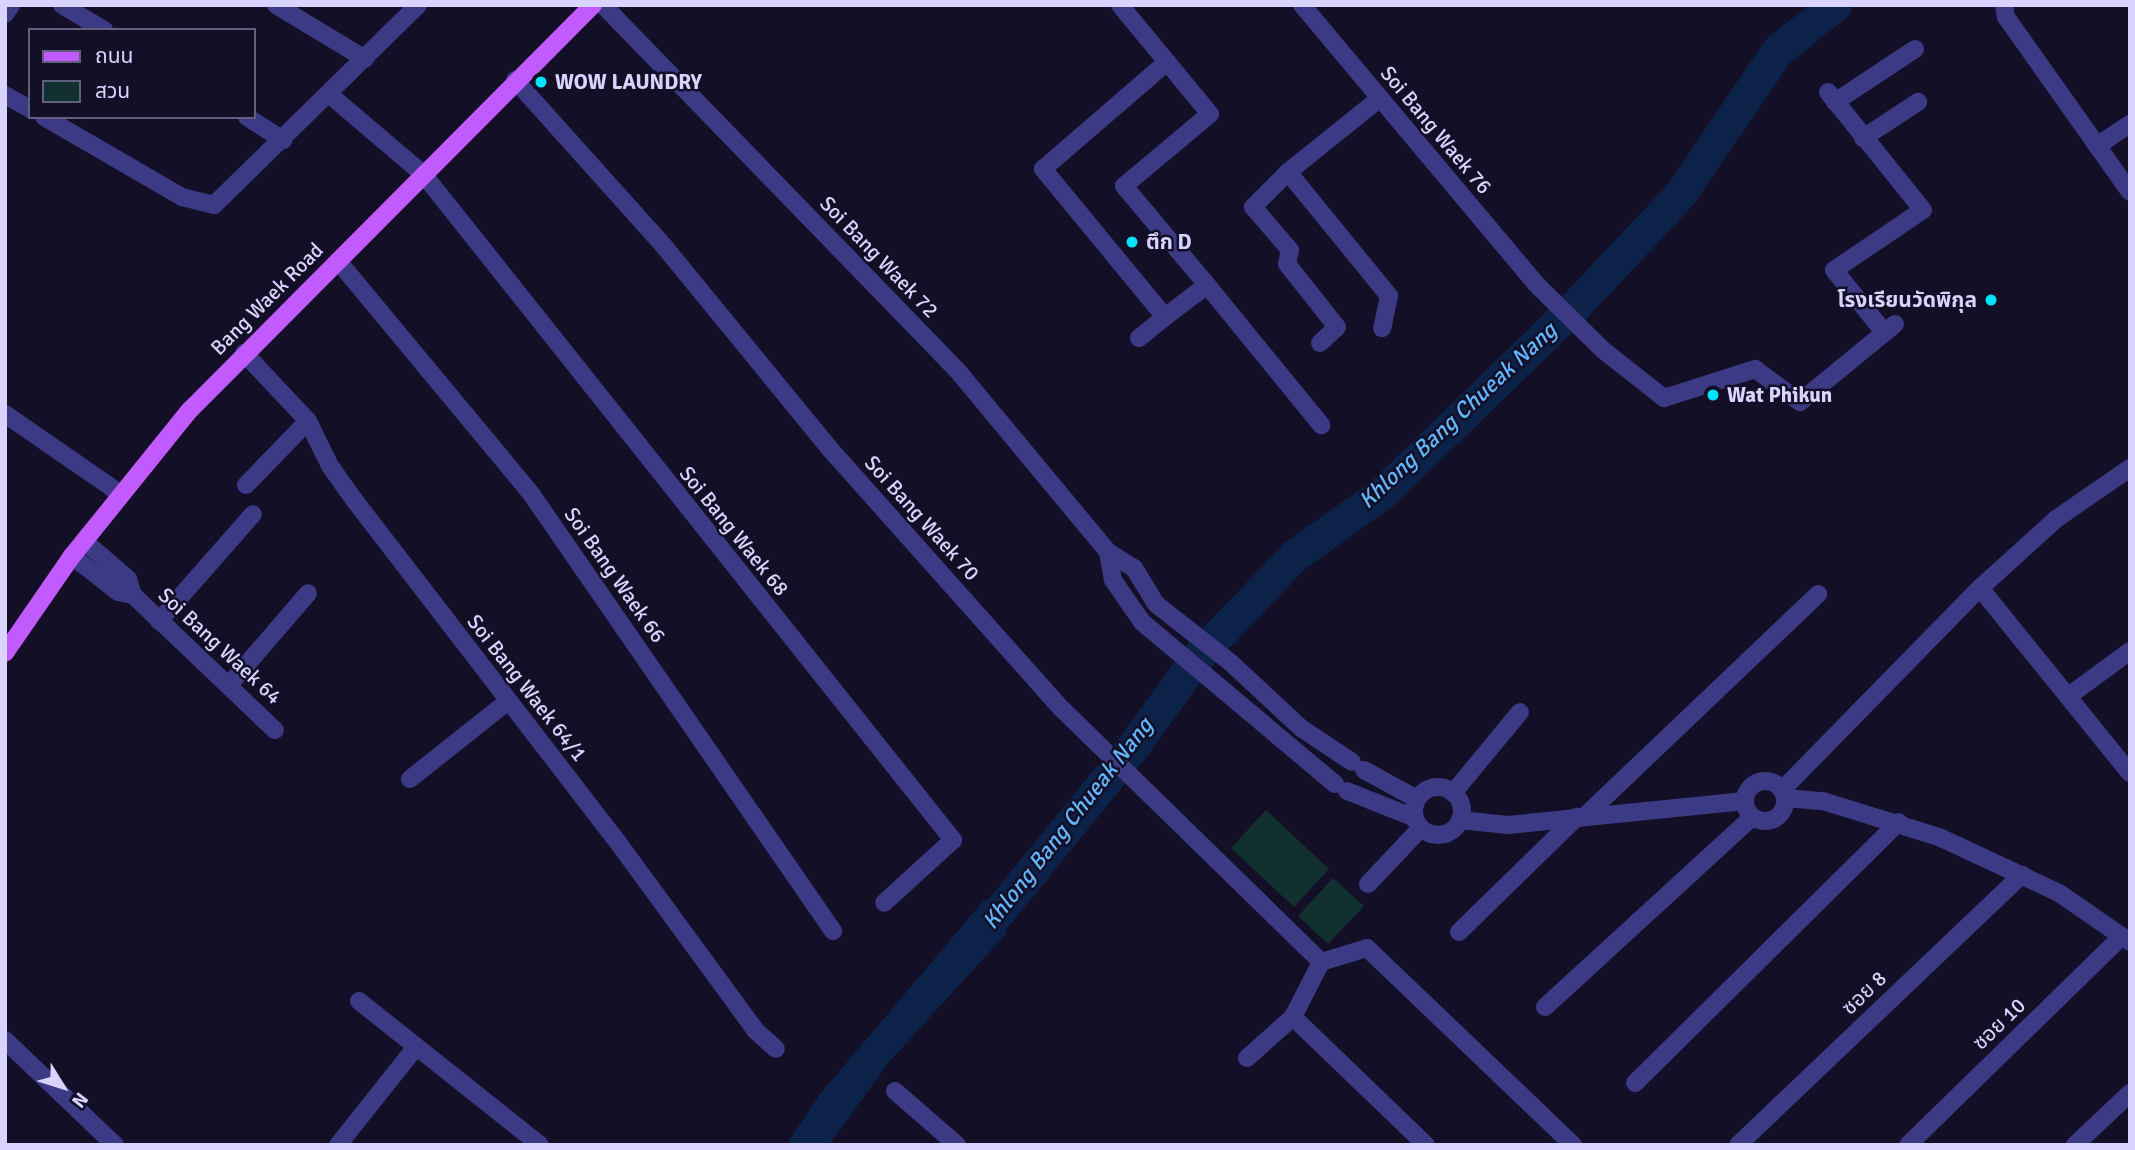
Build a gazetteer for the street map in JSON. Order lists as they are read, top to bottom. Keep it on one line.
{"streets":{"main road":["Bang Waek Road"],"street":["Soi Bang Waek 76","Soi Bang Waek 72","Soi Bang Waek 70","Soi Bang Waek 68","Soi Bang Waek 66","Soi Bang Waek 64","Soi Bang Waek 64/1","ซอย 8","ซอย 10"]},"crossings":[["Bang Waek Road","Soi Bang Waek 70"],["Bang Waek Road","Soi Bang Waek 68"],["Bang Waek Road","Soi Bang Waek 66"],["Bang Waek Road","Soi Bang Waek 64"],["Bang Waek Road","Soi Bang Waek 64/1"]],"water":["Khlong Bang Chueak Nang"],"places":["WOW LAUNDRY","ตึก D","โรงเรียนวัดพิกุล","Wat Phikun"],"legend":["ถนน","สวน"],"north":"bottom right"}
